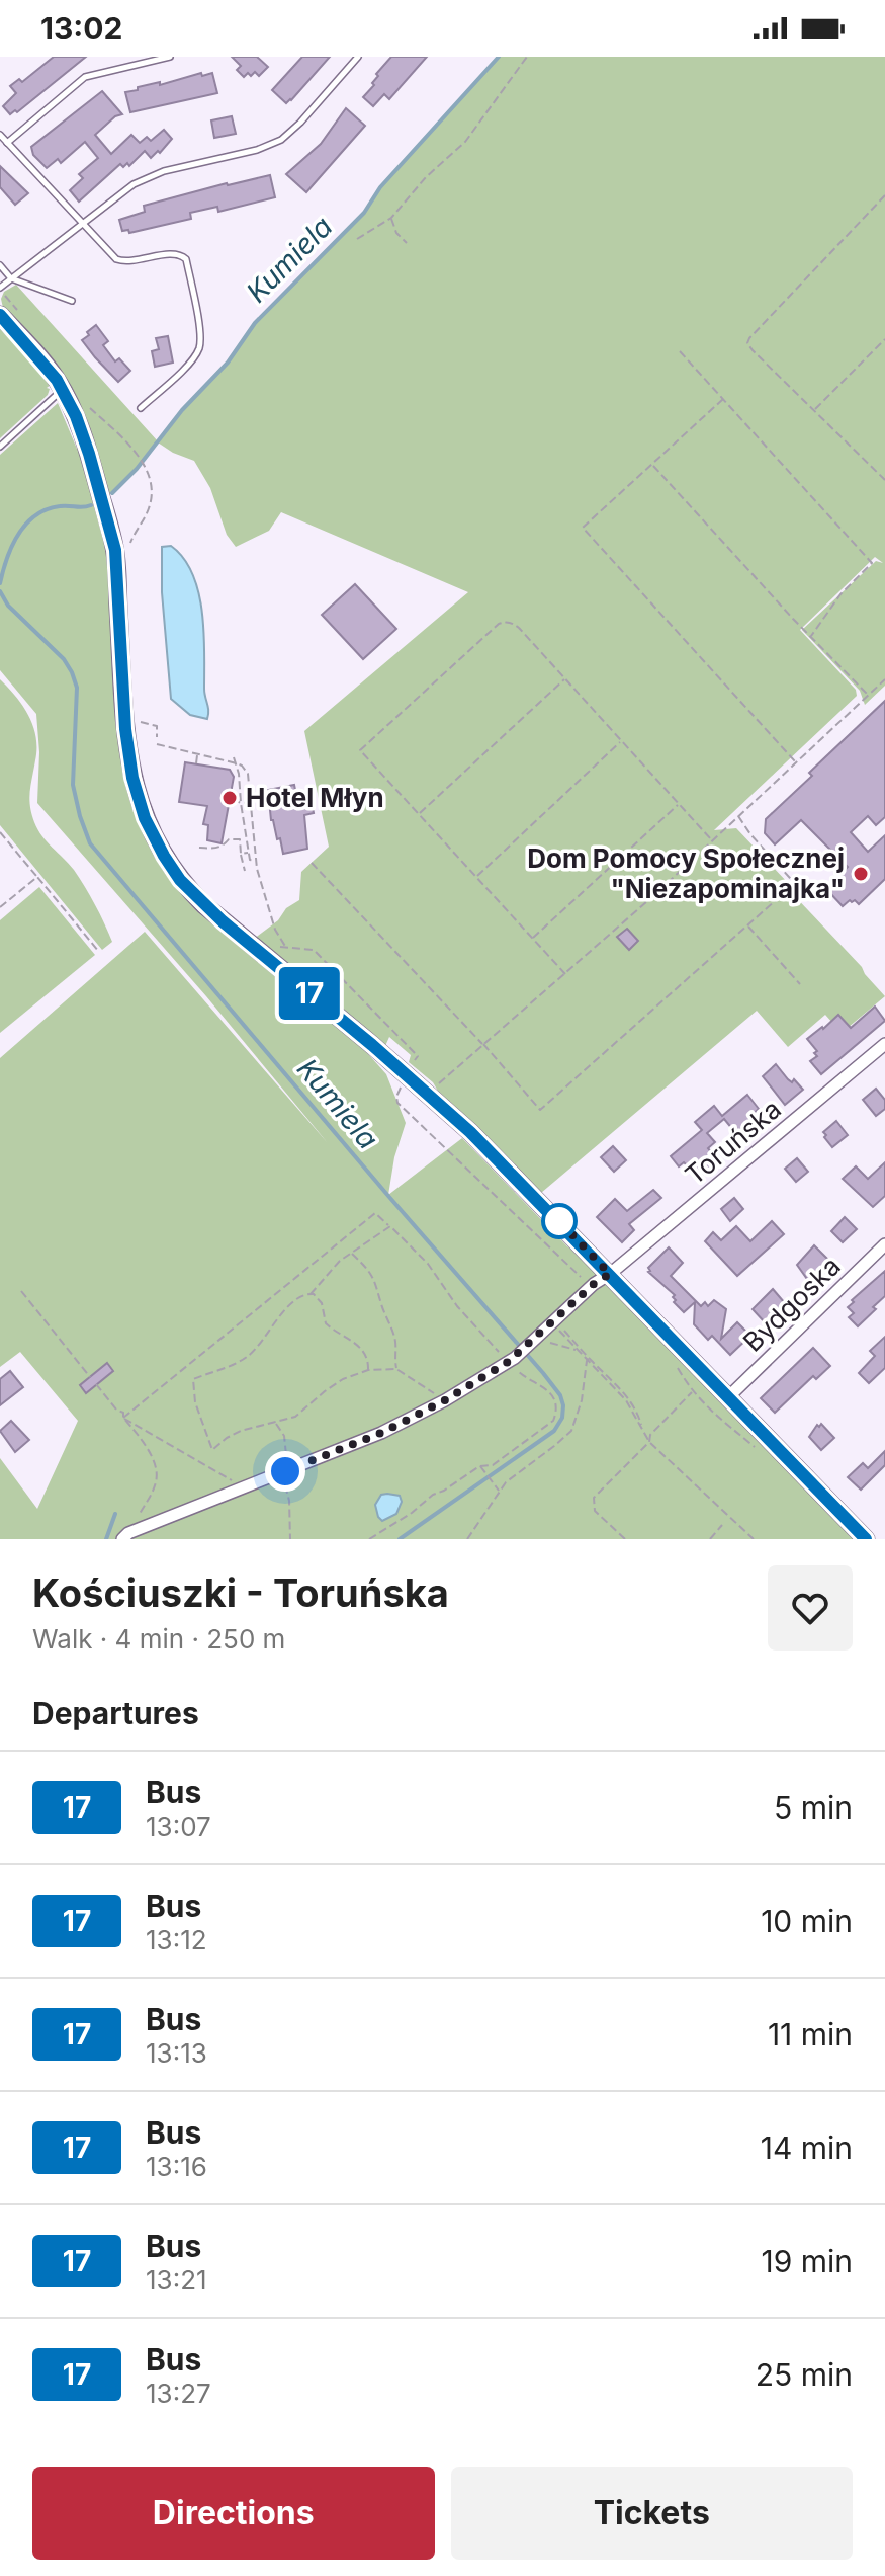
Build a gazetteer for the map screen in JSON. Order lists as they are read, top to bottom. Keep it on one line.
{"streets":{"street":["Toruńska","Bydgoska"]},"water":["Kumiela"],"places":["Hotel Młyn","Dom Pomocy Społecznej \"Niezapominajka\""],"lines":["bus line 17"],"page":{"status":"13:02","on_map":"17","heading":[["Kościuszki - Toruńska","Walk · 4 min · 250 m"],"Departures"],"list":[{"mark":"17","name":"Bus","note":"13:07","value":"5 min"},{"mark":"17","name":"Bus","note":"13:12","value":"10 min"},{"mark":"17","name":"Bus","note":"13:13","value":"11 min"},{"mark":"17","name":"Bus","note":"13:16","value":"14 min"},{"mark":"17","name":"Bus","note":"13:21","value":"19 min"},{"mark":"17","name":"Bus","note":"13:27","value":"25 min"}],"buttons":["Directions","Tickets"]}}
